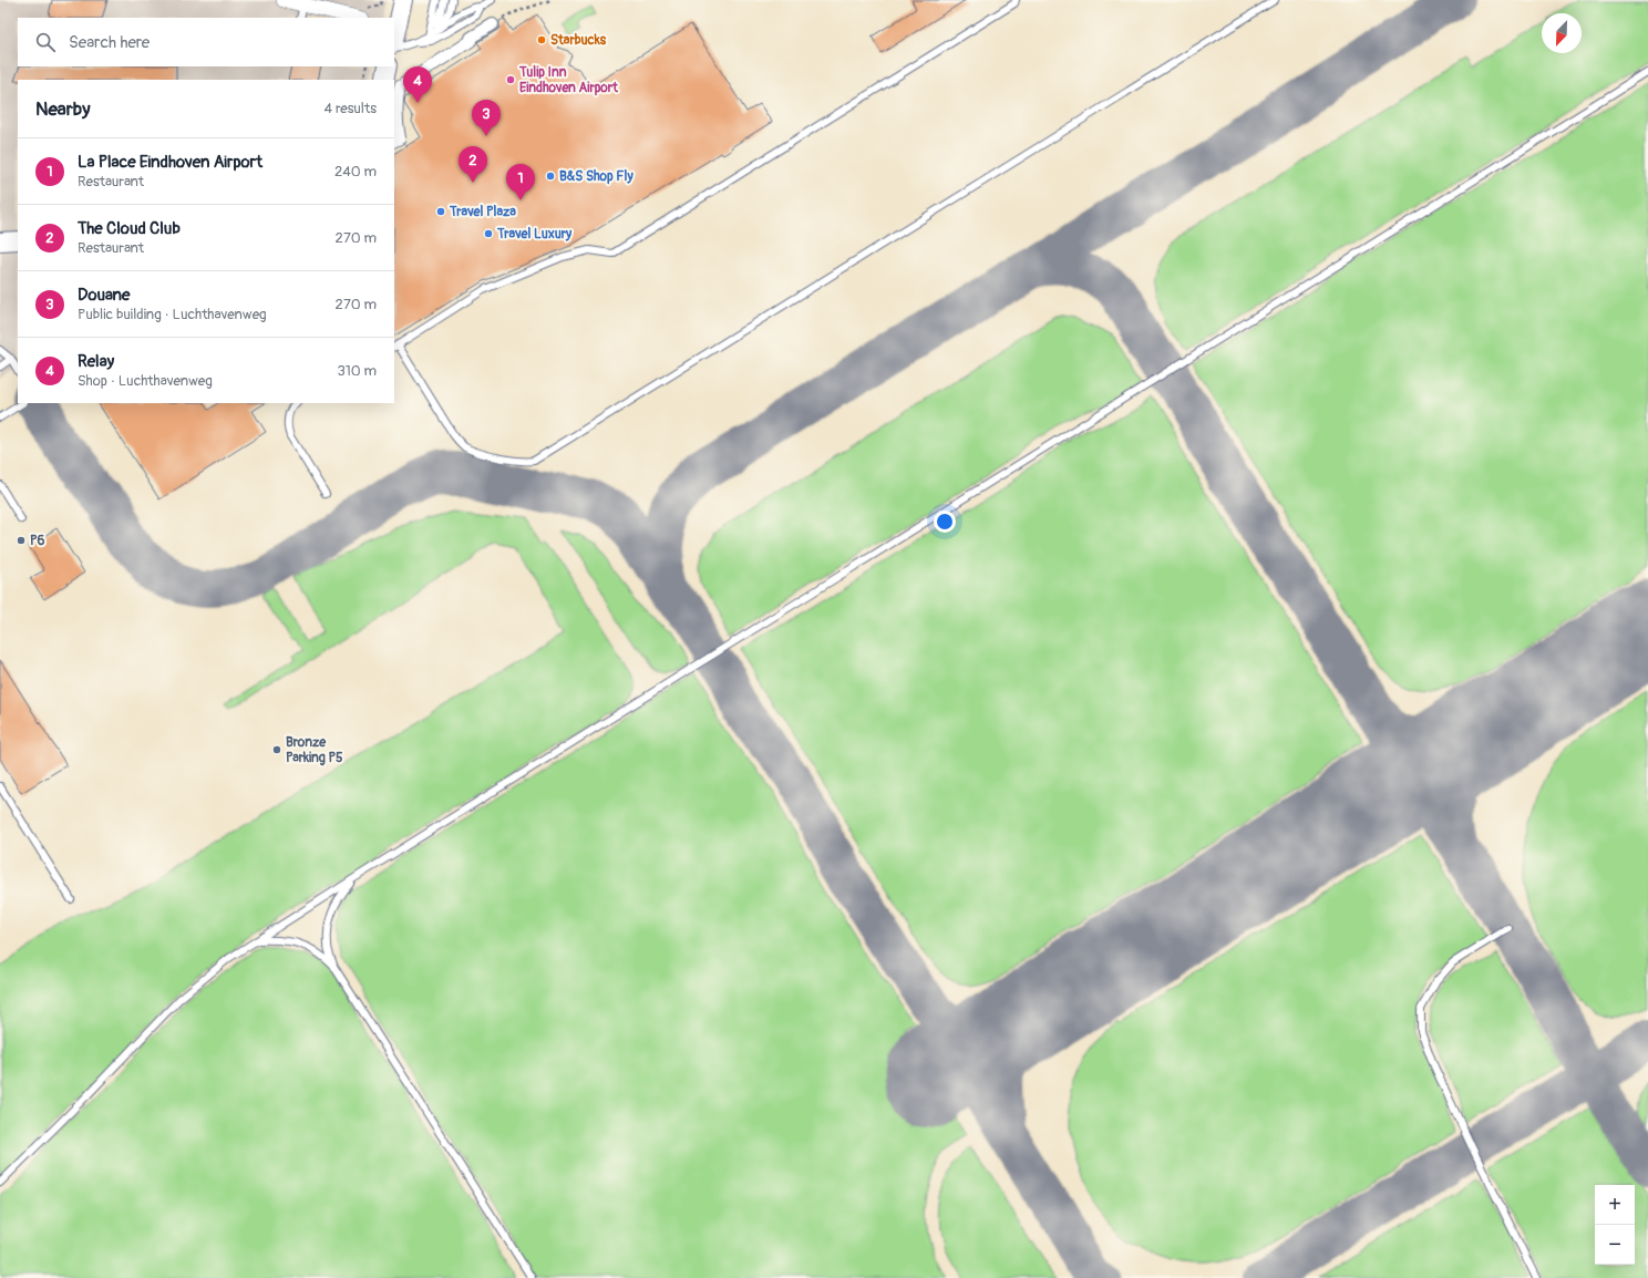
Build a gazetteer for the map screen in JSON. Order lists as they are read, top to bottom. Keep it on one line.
{"places":["Starbucks","Tulip Inn Eindhoven Airport","B&S Shop Fly","Travel Plaza","Travel Luxury","P6","Bronze Parking P5"],"north":"bottom left","page":{"search":"Search here","pins":["4","3","2","1"],"heading":["Nearby","4 results"],"list":[{"mark":"1","name":"La Place Eindhoven Airport","note":"Restaurant","value":"240 m"},{"mark":"2","name":"The Cloud Club","note":"Restaurant","value":"270 m"},{"mark":"3","name":"Douane","note":"Public building · Luchthavenweg","value":"270 m"},{"mark":"4","name":"Relay","note":"Shop · Luchthavenweg","value":"310 m"}],"map_buttons":["+","−"]}}
